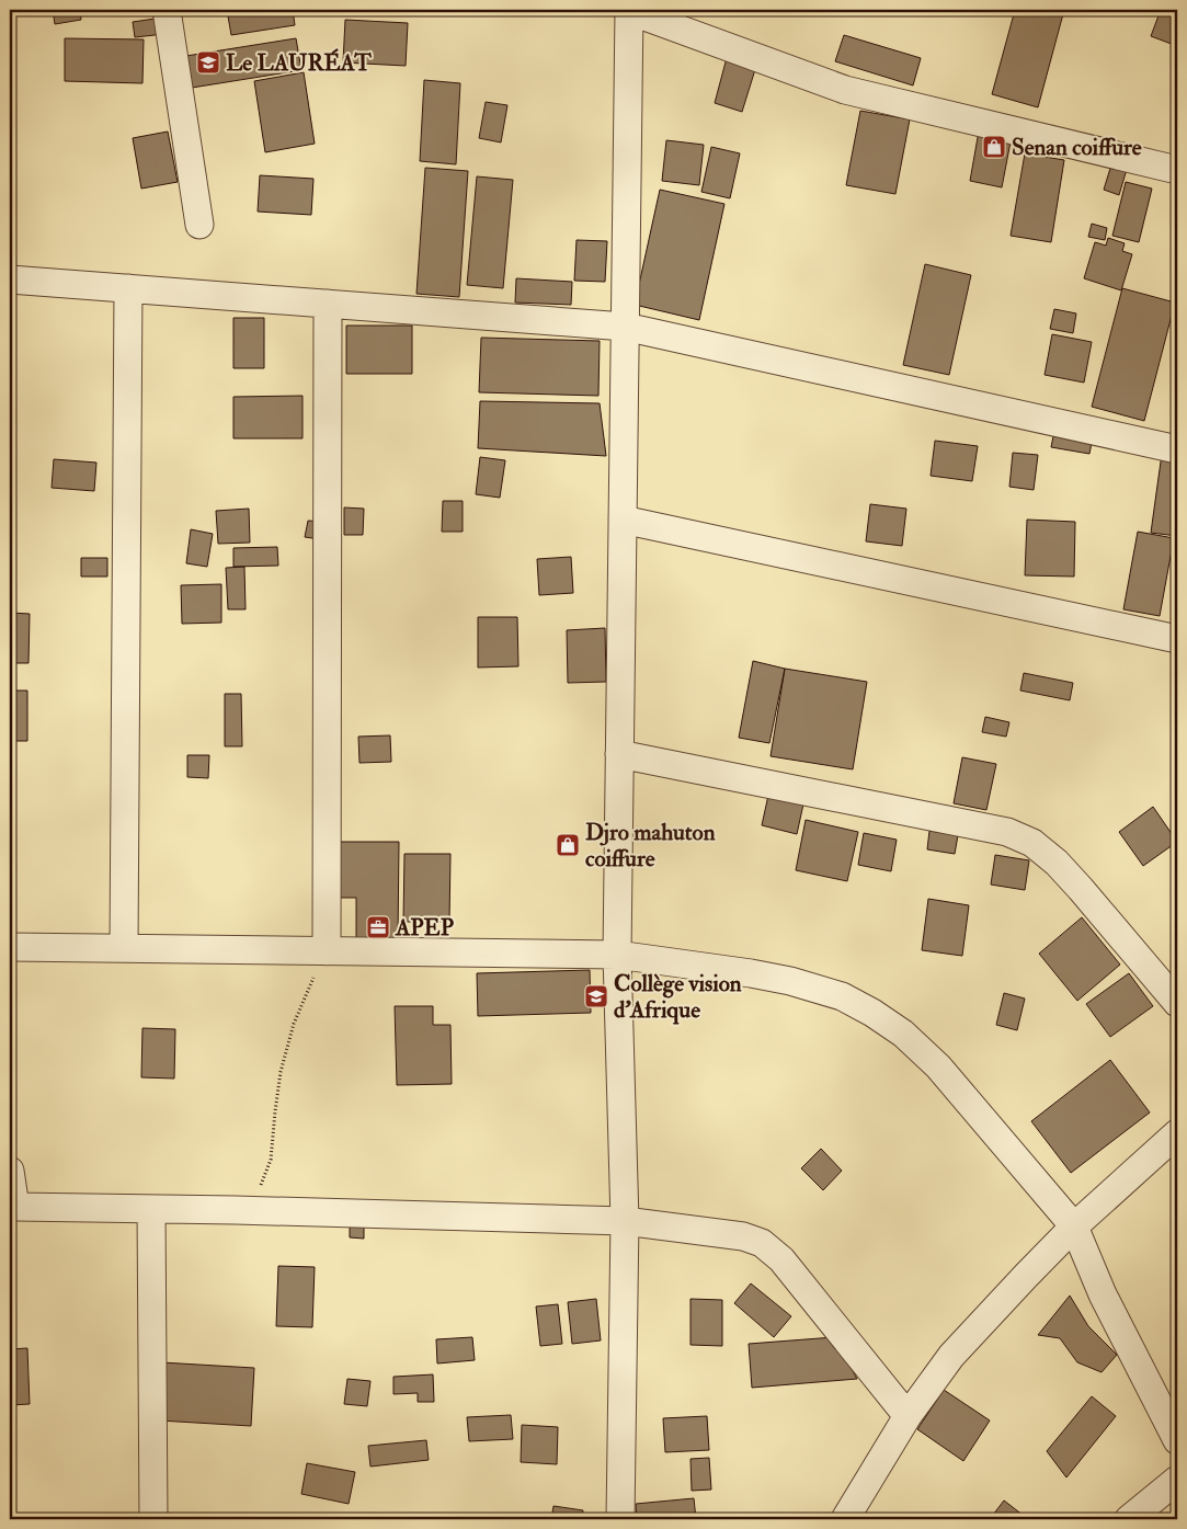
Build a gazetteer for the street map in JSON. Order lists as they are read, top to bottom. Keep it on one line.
{"places":{"school or university":["Le LAURÉAT","Collège vision d'Afrique"],"shop":["Senan coiffure","Djro mahuton coiffure"],"office":["APEP"]}}
